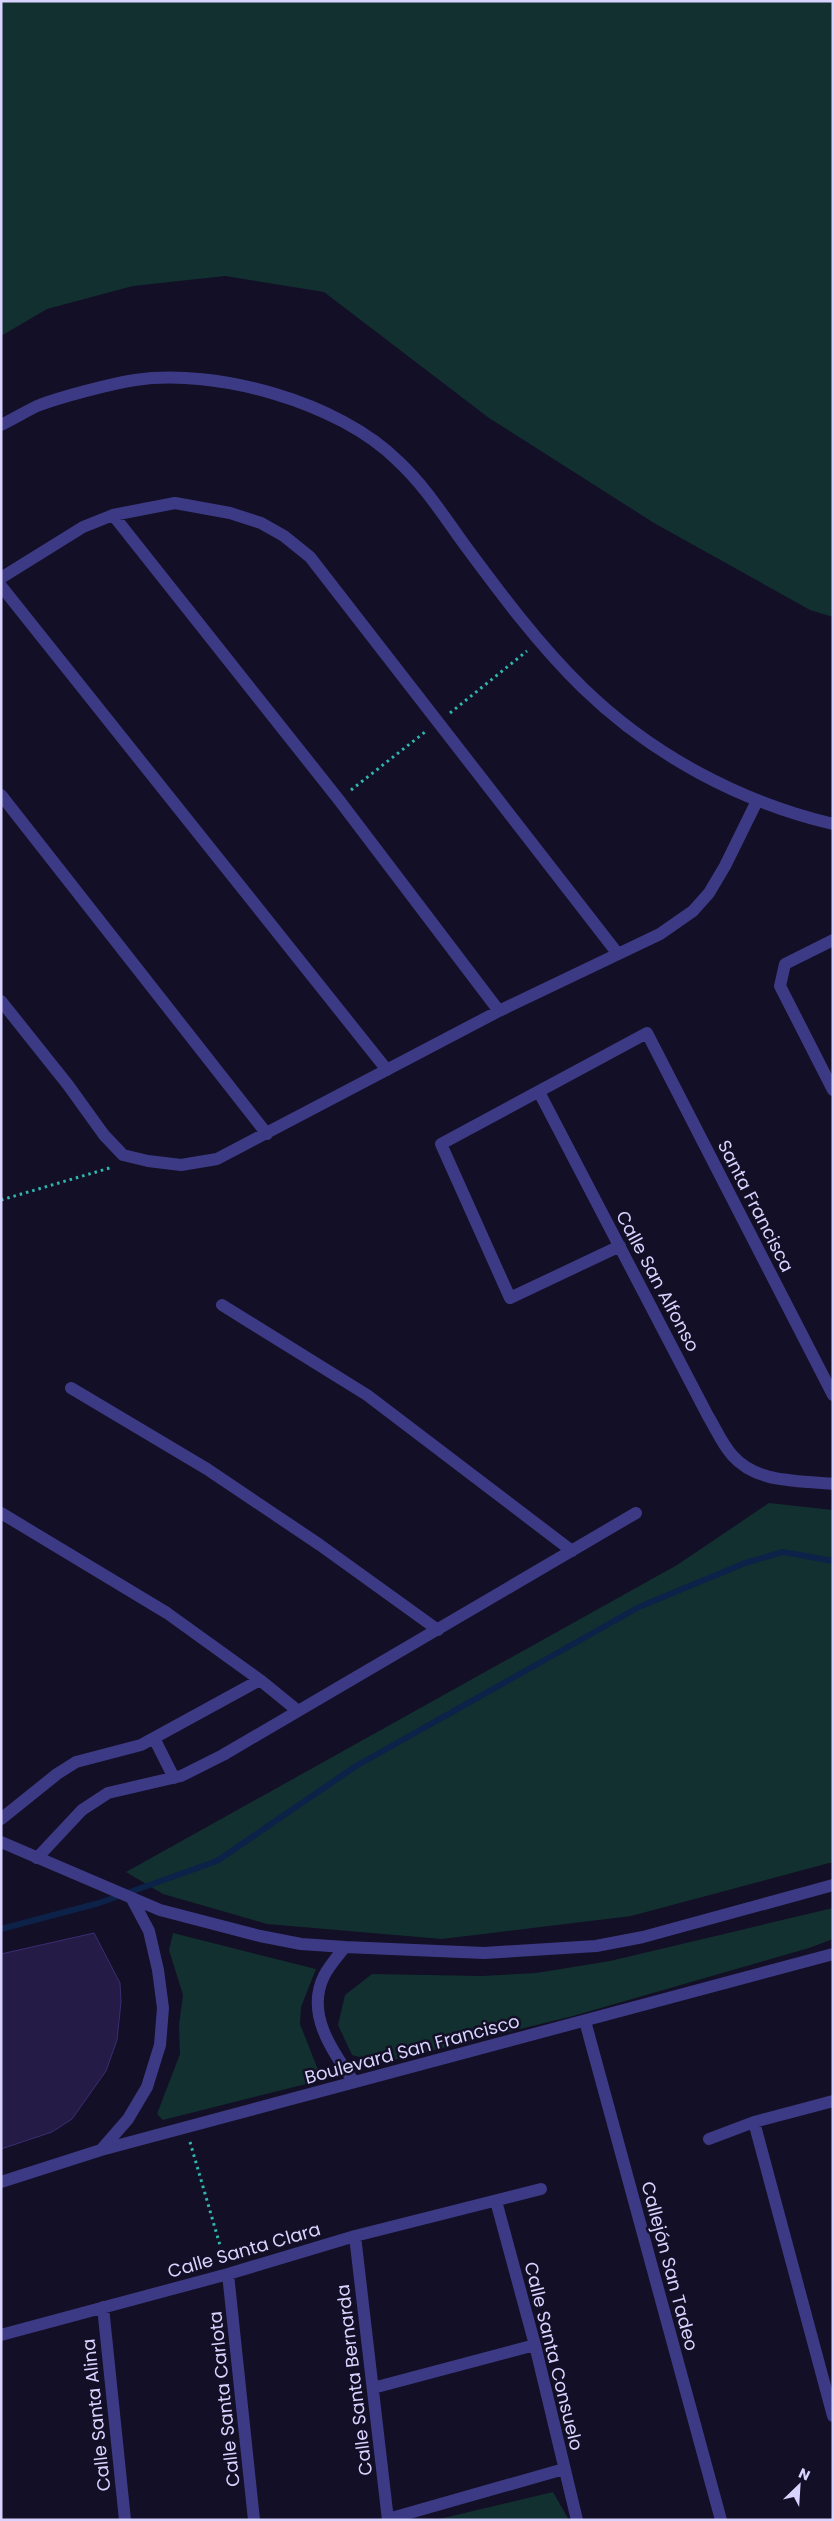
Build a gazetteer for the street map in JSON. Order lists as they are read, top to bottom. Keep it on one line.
{"streets":{"street":["Santa Francisca","Calle San Alfonso","Boulevard San Francisco","Calle Santa Clara","Callejón San Tadeo","Calle Santa Consuelo","Calle Santa Bernarda","Calle Santa Carlota","Calle Santa Alina"]},"crossings":[["Santa Francisca","Calle San Alfonso"],["Boulevard San Francisco","Callejón San Tadeo"],["Calle Santa Clara","Calle Santa Consuelo"],["Calle Santa Clara","Calle Santa Bernarda"],["Calle Santa Clara","Calle Santa Carlota"],["Calle Santa Clara","Calle Santa Alina"]],"north":"top right"}
